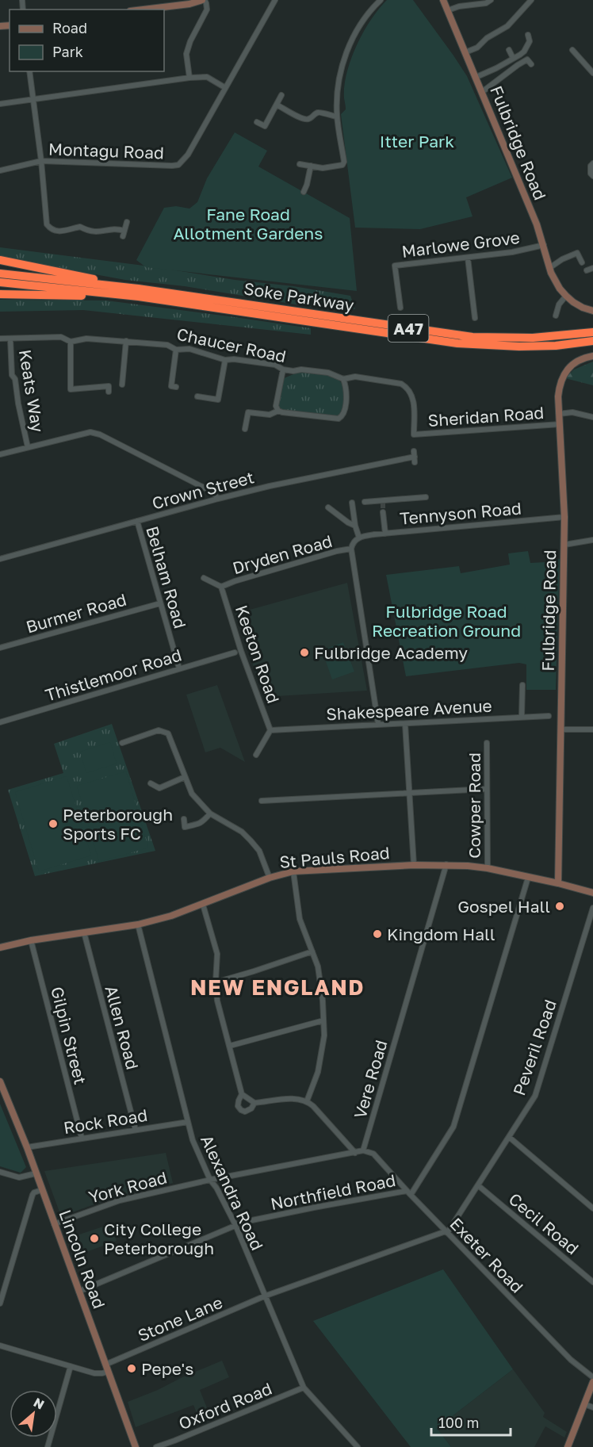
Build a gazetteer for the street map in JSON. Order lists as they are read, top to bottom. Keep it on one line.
{"streets":{"highway":["Soke Parkway","A47"],"street":["Fulbridge Road","Montagu Road","Marlowe Grove","Chaucer Road","Keats Way","Sheridan Road","Crown Street","Tennyson Road","Dryden Road","Belham Road","Burmer Road","Keeton Road","Thistlemoor Road","Shakespeare Avenue","Cowper Road","St Pauls Road","Allen Road","Gilpin Street","Peveril Road","Vere Road","Rock Road","York Road","Northfield Road","Alexandra Road","Cecil Road","Exeter Road","Lincoln Road","Stone Lane","Oxford Road"]},"crossings":[["Fulbridge Road","Marlowe Grove"],["Fulbridge Road","Sheridan Road"],["Fulbridge Road","Tennyson Road"],["Fulbridge Road","St Pauls Road"],["Soke Parkway","A47"],["Chaucer Road","Keats Way"],["Chaucer Road","Sheridan Road"],["Crown Street","Belham Road"],["Dryden Road","Keeton Road"],["Belham Road","Burmer Road"],["Belham Road","Thistlemoor Road"],["Keeton Road","Shakespeare Avenue"],["Cowper Road","St Pauls Road"],["St Pauls Road","Allen Road"],["St Pauls Road","Gilpin Street"],["St Pauls Road","Vere Road"],["St Pauls Road","Northfield Road"],["St Pauls Road","Alexandra Road"],["Allen Road","Rock Road"],["Gilpin Street","Rock Road"],["Peveril Road","Cecil Road"],["Peveril Road","Exeter Road"],["Vere Road","Exeter Road"],["Rock Road","Alexandra Road"],["Rock Road","Lincoln Road"],["York Road","Alexandra Road"],["York Road","Lincoln Road"],["Northfield Road","Alexandra Road"],["Northfield Road","Exeter Road"],["Northfield Road","Lincoln Road"],["Alexandra Road","Stone Lane"],["Alexandra Road","Oxford Road"],["Lincoln Road","Stone Lane"]],"districts":["NEW ENGLAND"],"parks":["Itter Park","Fane Road Allotment Gardens","Fulbridge Road Recreation Ground"],"places":["Fulbridge Academy","Peterborough Sports FC","Gospel Hall","Kingdom Hall","City College Peterborough","Pepe's"],"legend":["Road","Park"],"scale_bar":"100 m","north":"top right"}
